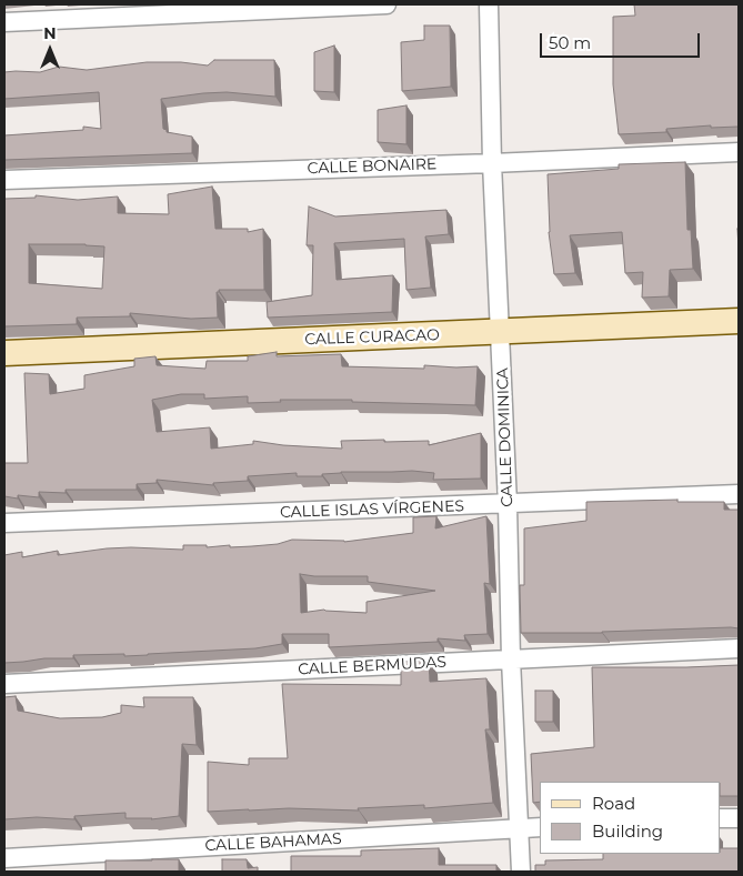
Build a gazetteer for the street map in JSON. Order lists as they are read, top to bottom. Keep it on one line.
{"streets":{"main road":["CALLE CURACAO"],"street":["CALLE BONAIRE","CALLE DOMINICA","CALLE ISLAS VÍRGENES","CALLE BERMUDAS","CALLE BAHAMAS"]},"crossings":[["CALLE BONAIRE","CALLE DOMINICA"],["CALLE CURACAO","CALLE DOMINICA"],["CALLE DOMINICA","CALLE ISLAS VÍRGENES"],["CALLE DOMINICA","CALLE BERMUDAS"],["CALLE DOMINICA","CALLE BAHAMAS"]],"legend":["Road","Building"],"scale_bar":"50 m","north":"top"}
